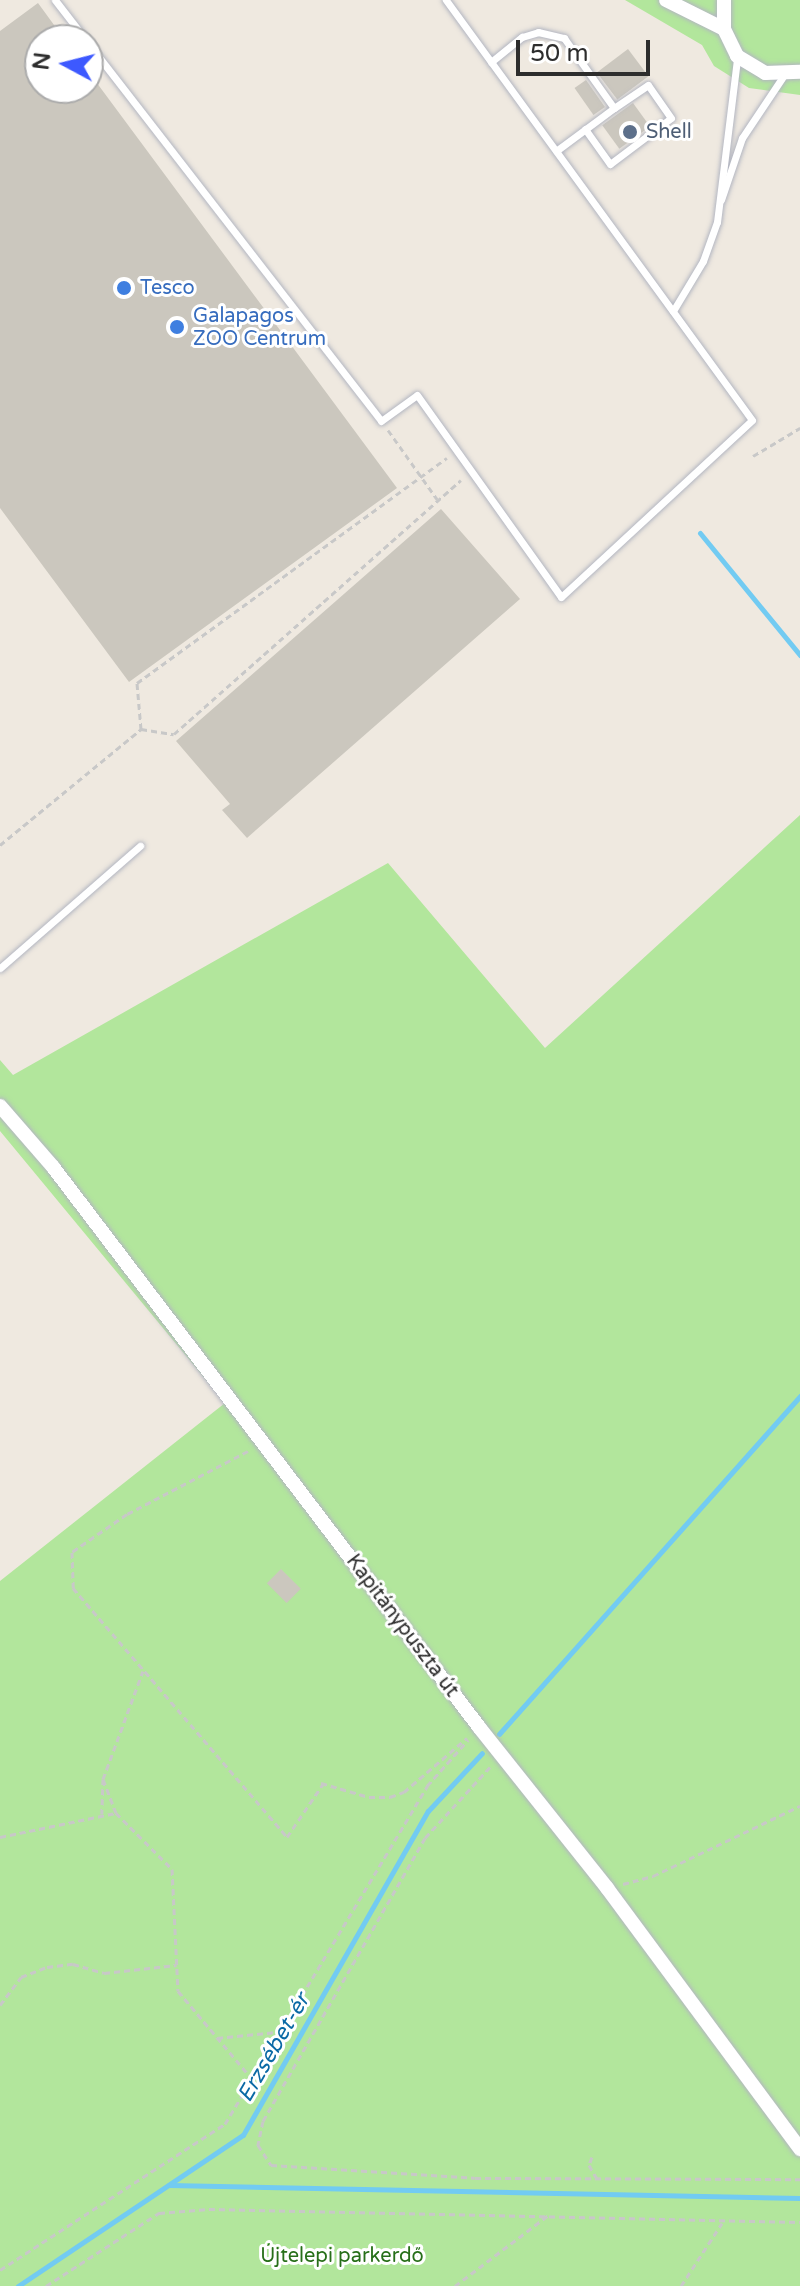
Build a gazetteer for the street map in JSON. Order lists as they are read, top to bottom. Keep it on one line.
{"streets":{"street":["Kapitánypuszta út"]},"water":["Erzsébet-ér"],"parks":["Újtelepi parkerdő"],"places":["Shell","Tesco","Galapagos ZOO Centrum"],"scale_bar":"50 m","north":"left"}
